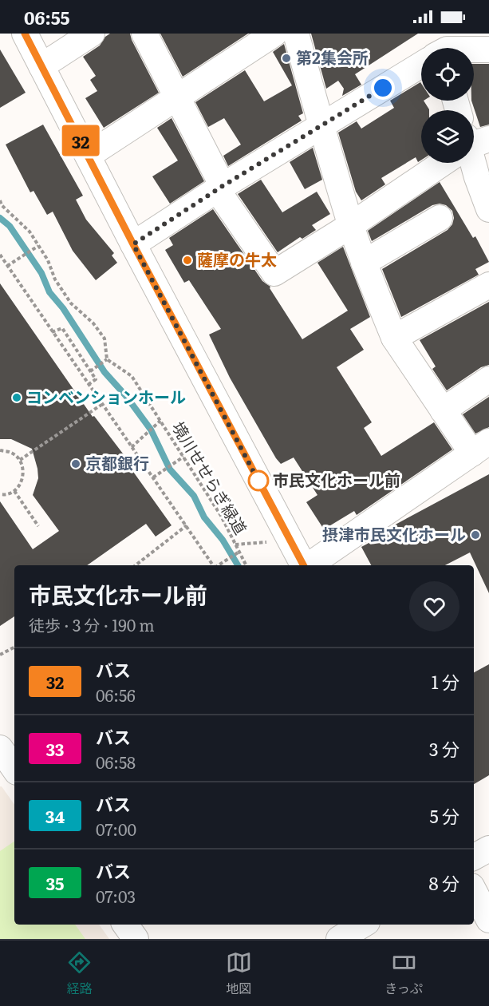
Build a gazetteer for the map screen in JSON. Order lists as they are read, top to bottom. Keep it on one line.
{"streets":{"path":["境川せせらぎ緑道"]},"places":["第2集会所","薩摩の牛太","コンベンションホール","京都銀行","市民文化ホール前","摂津市民文化ホール"],"lines":["bus line 32"],"page":{"status":"06:55","on_map":"32","heading":["市民文化ホール前","徒歩 · 3 分 · 190 m"],"list":[{"mark":"32","name":"バス","note":"06:56","value":"1 分"},{"mark":"33","name":"バス","note":"06:58","value":"3 分"},{"mark":"34","name":"バス","note":"07:00","value":"5 分"},{"mark":"35","name":"バス","note":"07:03","value":"8 分"}],"tabs":["経路","地図","きっぷ"]}}
